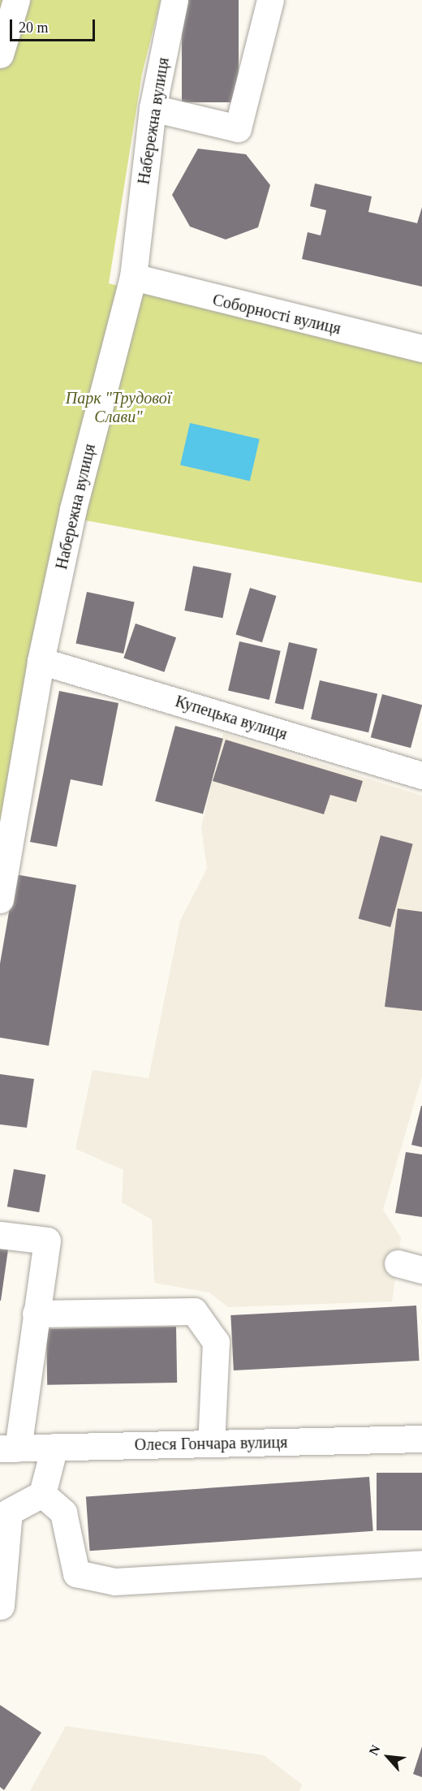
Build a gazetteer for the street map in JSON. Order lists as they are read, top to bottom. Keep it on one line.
{"streets":{"street":["Набережна вулиця","Соборності вулиця","Купецька вулиця","Олеся Гончара вулиця"]},"crossings":[["Набережна вулиця","Соборності вулиця"],["Набережна вулиця","Купецька вулиця"]],"parks":["Парк \"Трудової Слави\""],"scale_bar":"20 m","north":"top left"}
